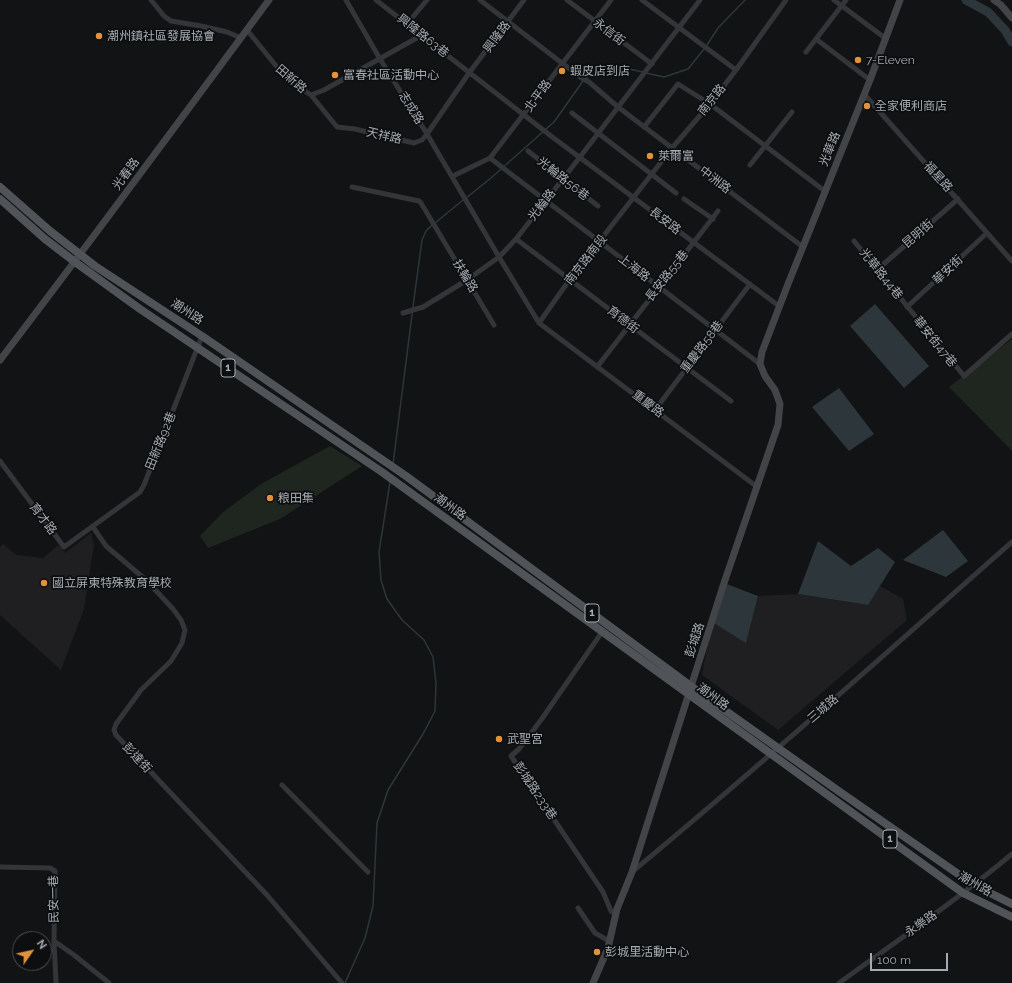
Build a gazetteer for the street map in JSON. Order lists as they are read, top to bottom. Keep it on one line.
{"streets":{"main road":["潮州路","1"],"street":["永信街","興隆路63巷","興隆路","田新路","北平路","南京路","志成路","天祥路","光華路","光春路","福星路","光輪路56巷","中洲路","光輪路","長安路","昆明街","南京路南段","上海路","華安街","光華路44巷","扶輪路","長安路55巷","育德街","華安街47巷","重慶路58巷","重慶路","田新路92巷","育才路","彭城路","三城路","彭達街","彭城路233巷","民安一巷","永樂路"]},"crossings":[["永信街","北平路"],["永信街","光輪路"],["興隆路63巷","興隆路"],["興隆路","志成路"],["興隆路","天祥路"],["田新路","天祥路"],["田新路","光春路"],["北平路","志成路"],["北平路","中洲路"],["北平路","長安路"],["北平路","上海路"],["南京路","中洲路"],["南京路","長安路"],["南京路","南京路南段"],["志成路","天祥路"],["志成路","光輪路"],["光華路","福星路"],["光華路","中洲路"],["光華路","長安路"],["光春路","潮州路"],["福星路","昆明街"],["福星路","華安街"],["光輪路56巷","光輪路"],["中洲路","光輪路"],["光輪路","長安路"],["光輪路","上海路"],["光輪路","扶輪路"],["光輪路","育德街"],["長安路","南京路南段"],["長安路","長安路55巷"],["長安路","重慶路58巷"],["昆明街","光華路44巷"],["南京路南段","上海路"],["南京路南段","育德街"],["南京路南段","重慶路"],["上海路","長安路55巷"],["上海路","重慶路58巷"],["上海路","彭城路"],["華安街","光華路44巷"],["華安街","華安街47巷"],["光華路44巷","華安街47巷"],["長安路55巷","育德街"],["長安路55巷","重慶路"],["潮州路","田新路92巷"],["潮州路","彭城路"],["潮州路","三城路"],["潮州路","彭城路233巷"],["潮州路","永樂路"],["育德街","重慶路58巷"],["重慶路58巷","重慶路"],["重慶路","彭城路"],["田新路92巷","育才路"],["田新路92巷","彭達街"],["育才路","彭達街"],["彭城路","三城路"],["彭城路","彭城路233巷"]],"places":["潮州鎮社區發展協會","7-Eleven","蝦皮店到店","富春社區活動中心","全家便利商店","萊爾富","粮田集","國立屏東特殊教育學校","武聖宮","彭城里活動中心"],"scale_bar":"100 m","north":"top right"}
